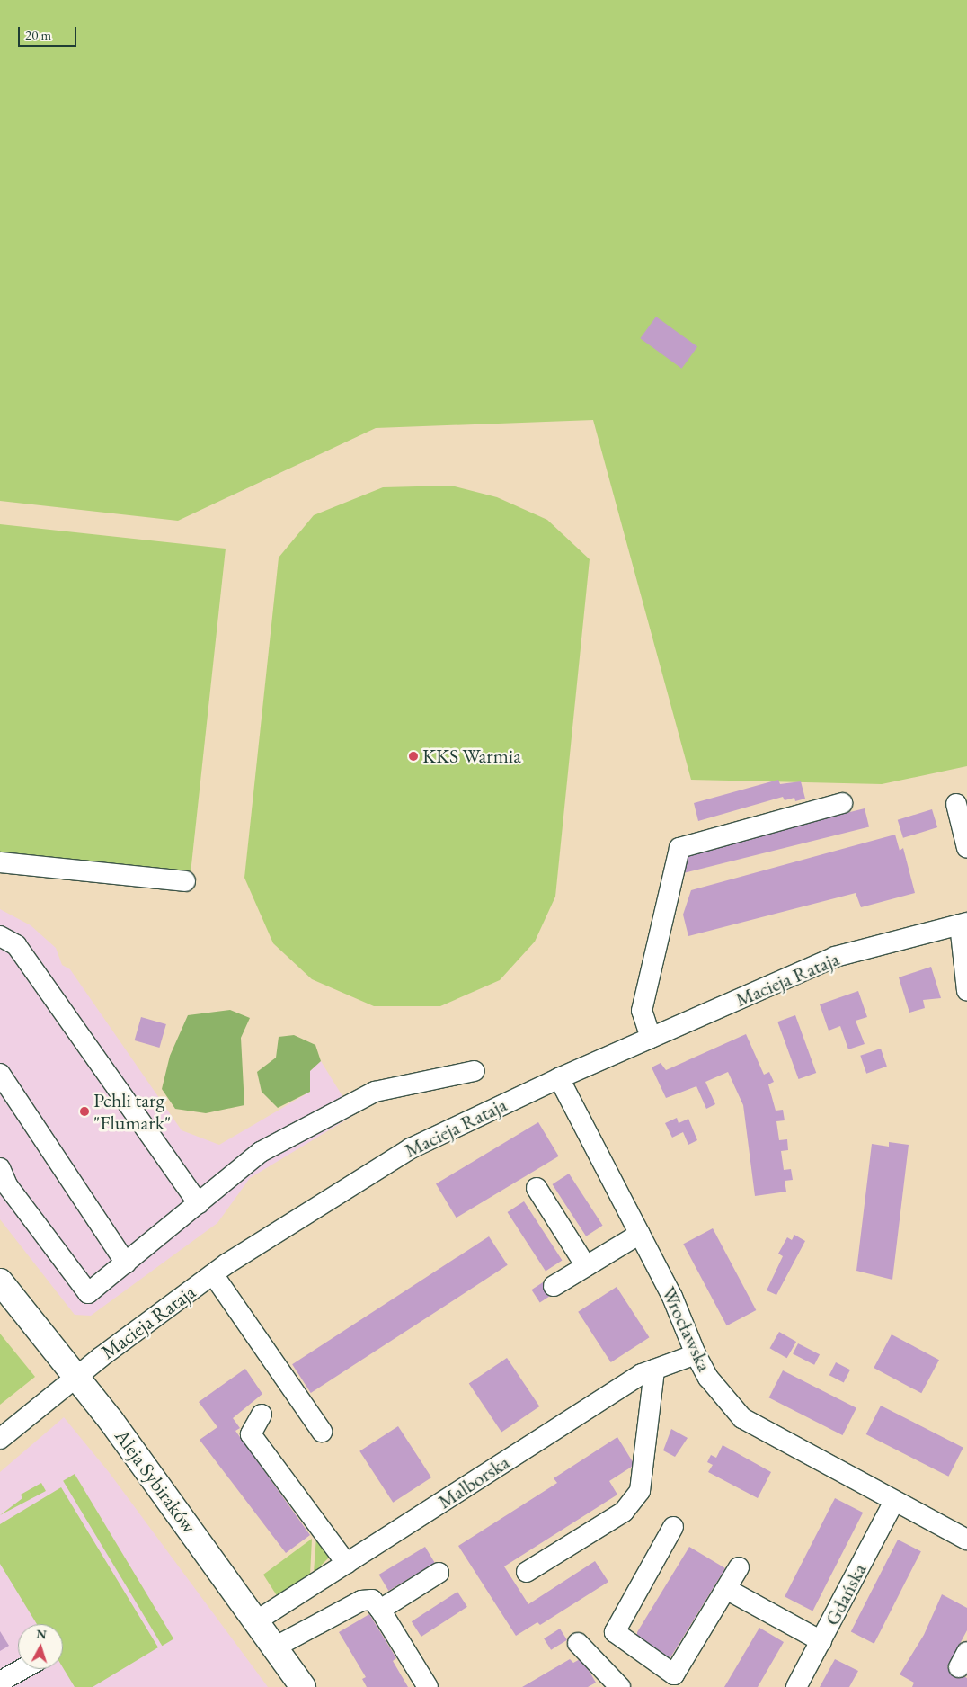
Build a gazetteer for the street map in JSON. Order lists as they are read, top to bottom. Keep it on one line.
{"streets":{"main road":["Aleja Sybiraków"],"street":["Macieja Rataja","Wrocławska","Malborska","Gdańska"]},"crossings":[["Macieja Rataja","Wrocławska"],["Macieja Rataja","Aleja Sybiraków"],["Wrocławska","Malborska"],["Wrocławska","Gdańska"],["Aleja Sybiraków","Malborska"]],"places":["KKS Warmia","Pchli targ \"Flumark\""],"scale_bar":"20 m","north":"top"}
